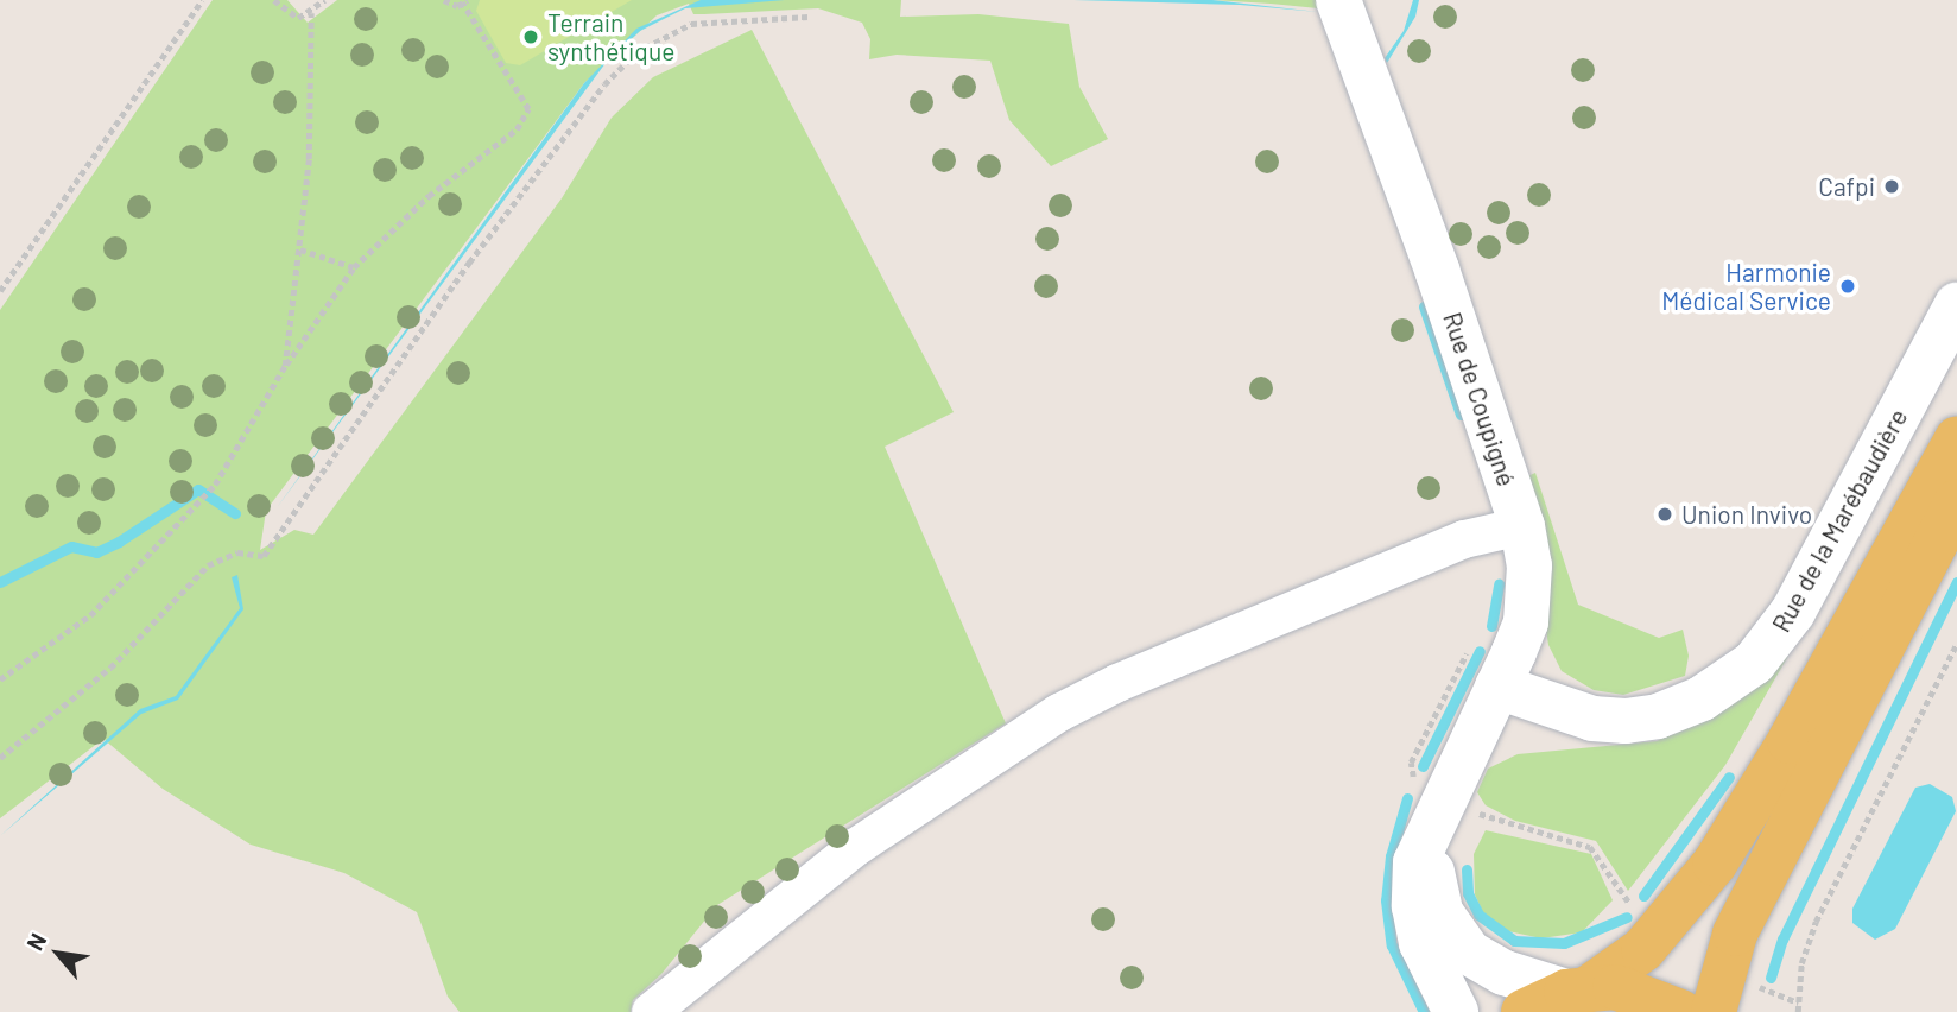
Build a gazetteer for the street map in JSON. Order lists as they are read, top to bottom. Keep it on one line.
{"streets":{"street":["Rue de Coupigné","Rue de la Marébaudière"]},"crossings":[["Rue de Coupigné","Rue de la Marébaudière"]],"places":["Terrain synthétique","Cafpi","Harmonie Médical Service","Union Invivo"],"north":"top left"}
